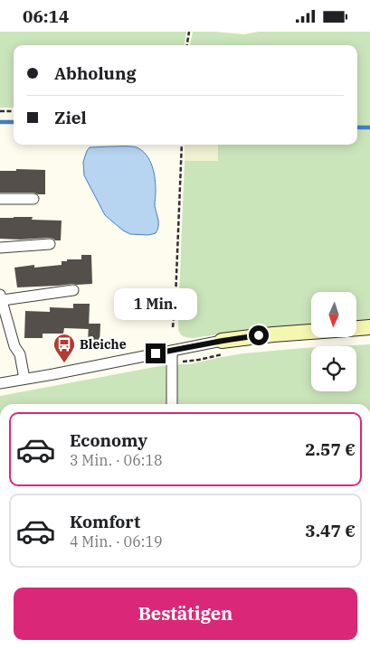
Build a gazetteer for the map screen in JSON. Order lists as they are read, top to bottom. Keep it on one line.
{"places":{"bus stop":["Bleiche"]},"north":"bottom","page":{"status":"06:14","banner":["Abholung","Ziel"],"bubble":"1 Min.","list":[{"name":"Economy","note":"3 Min. · 06:18","value":"2.57 €"},{"name":"Komfort","note":"4 Min. · 06:19","value":"3.47 €"}],"buttons":"Bestätigen"}}
